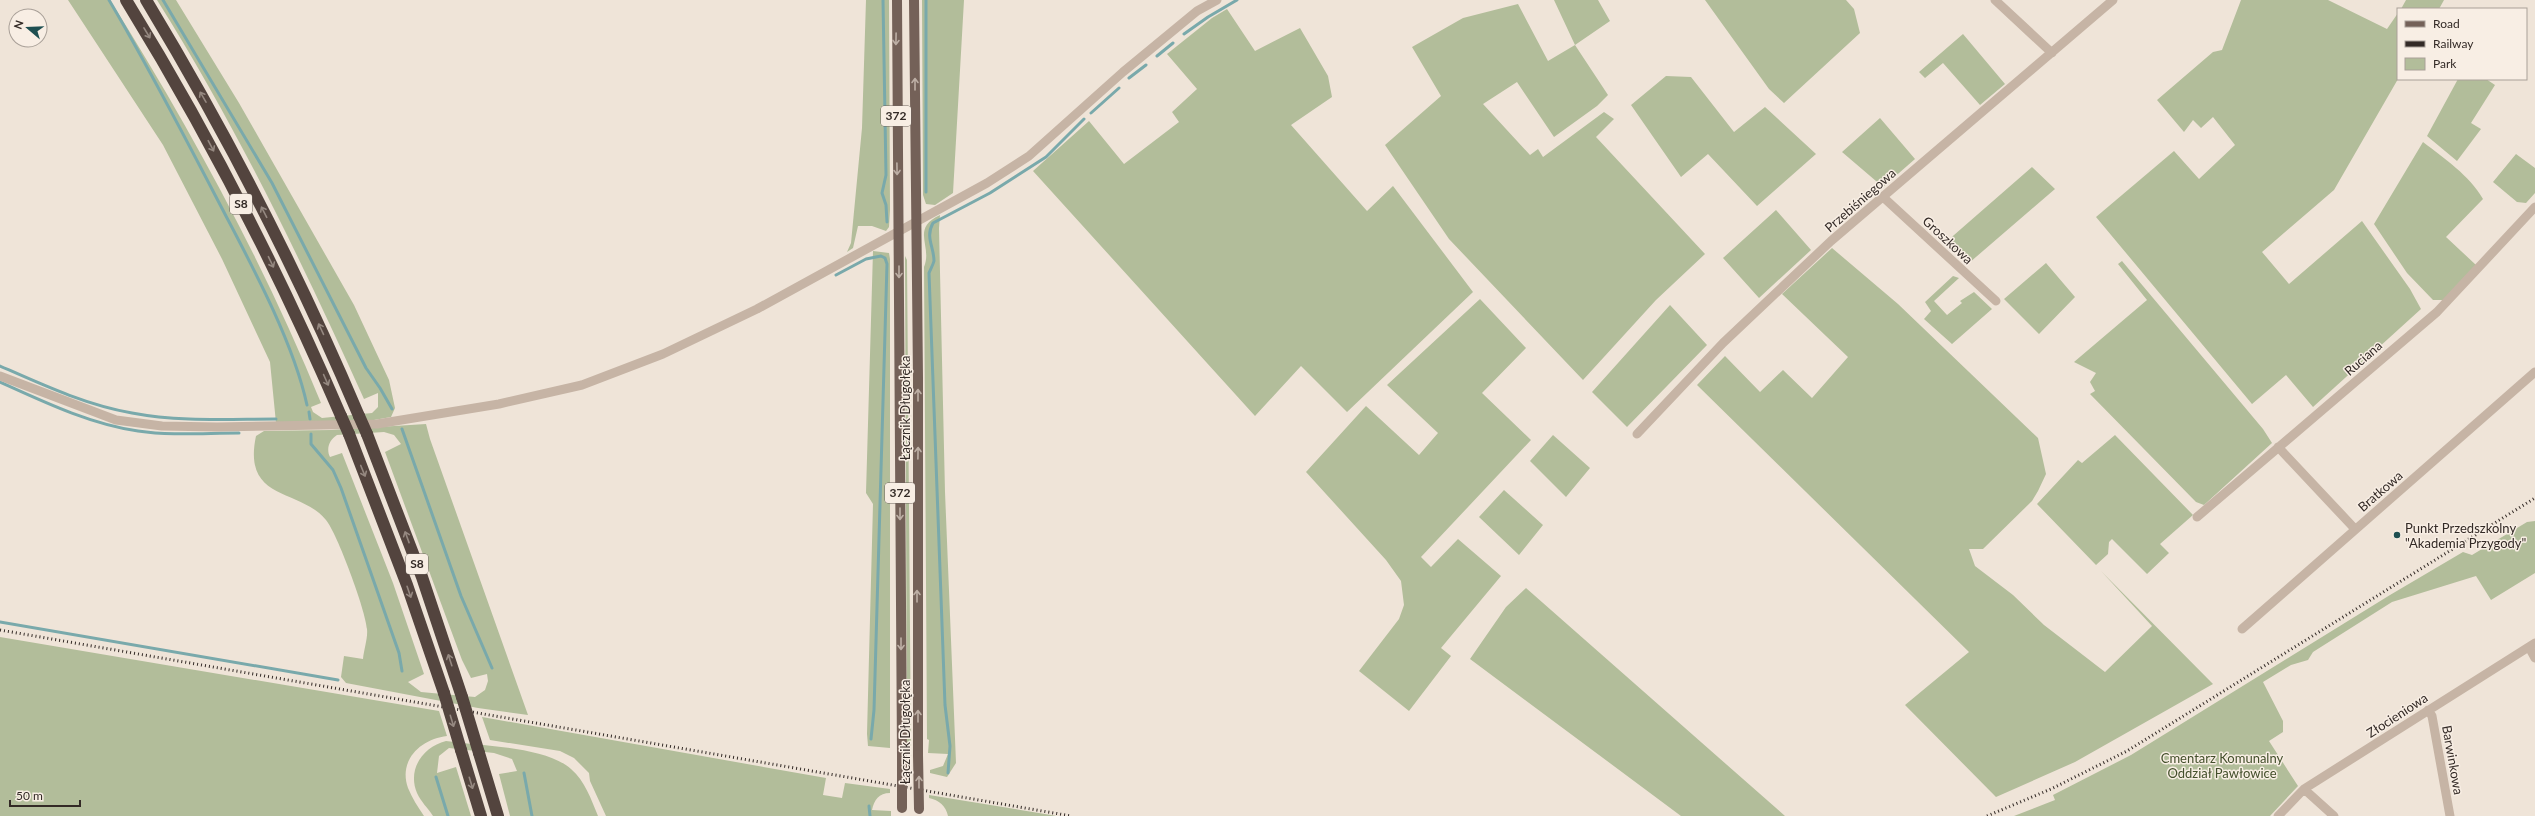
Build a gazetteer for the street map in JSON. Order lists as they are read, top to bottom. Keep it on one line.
{"streets":{"highway":["S8"],"main road":["372","Łącznik Długołęka"],"street":["Przebiśniegowa","Groszkowa","Ruciana","Bratkowa","Złocieniowa","Barwinkowa"]},"crossings":[["Przebiśniegowa","Groszkowa"],["Złocieniowa","Barwinkowa"]],"parks":["Cmentarz Komunalny Oddział Pawłowice"],"places":["Punkt Przedszkolny \"Akademia Przygody\""],"legend":["Road","Railway","Park"],"scale_bar":"50 m","north":"left"}
